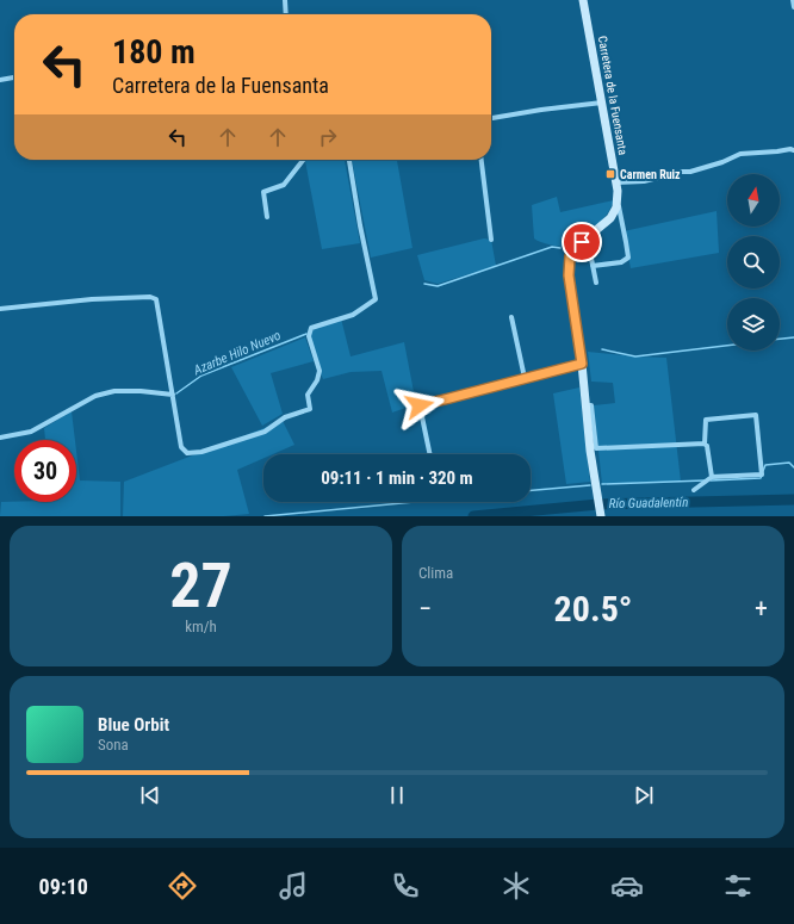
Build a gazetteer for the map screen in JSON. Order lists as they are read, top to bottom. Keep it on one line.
{"streets":{"main road":["Carretera de la Fuensanta"]},"water":["Azarbe Hilo Nuevo","Río Guadalentín"],"places":{"transit":["Carmen Ruiz"]},"north":"top","page":{"turn":["180 m","Carretera de la Fuensanta"],"limit":"30","trip":"09:11 · 1 min · 320 m","tile":[["27","km/h"],"Clima"],"heat":["−","20.5°","+"],"song":["Blue Orbit","Sona"],"tabs":"09:10"}}
